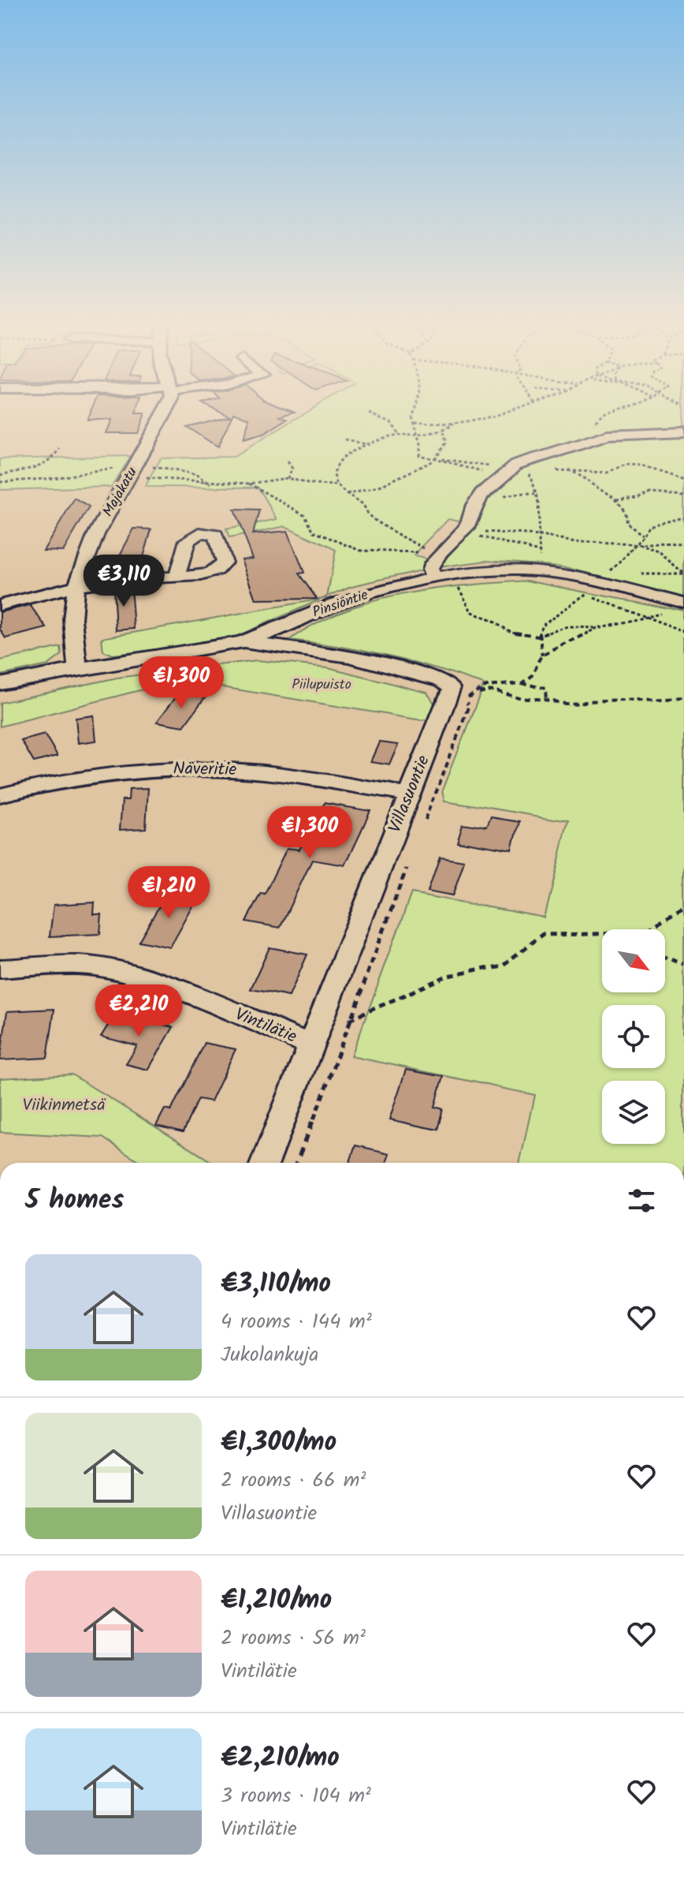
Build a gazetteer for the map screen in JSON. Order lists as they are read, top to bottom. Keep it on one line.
{"streets":{"street":["Majakatu","Pinsiöntie","Näveritie","Villasuontie","Vintilätie"]},"crossings":[["Majakatu","Pinsiöntie"],["Pinsiöntie","Villasuontie"],["Näveritie","Villasuontie"],["Villasuontie","Vintilätie"]],"parks":["Piilupuisto","Viikinmetsä"],"north":"bottom right","page":{"price":["€3,110","€1,300","€1,300","€1,210","€2,210"],"heading":"5 homes","list":[{"name":"€3,110/mo","note":"4 rooms · 144 m² · Jukolankuja"},{"name":"€1,300/mo","note":"2 rooms · 66 m² · Villasuontie"},{"name":"€1,210/mo","note":"2 rooms · 56 m² · Vintilätie"},{"name":"€2,210/mo","note":"3 rooms · 104 m² · Vintilätie"}]}}
